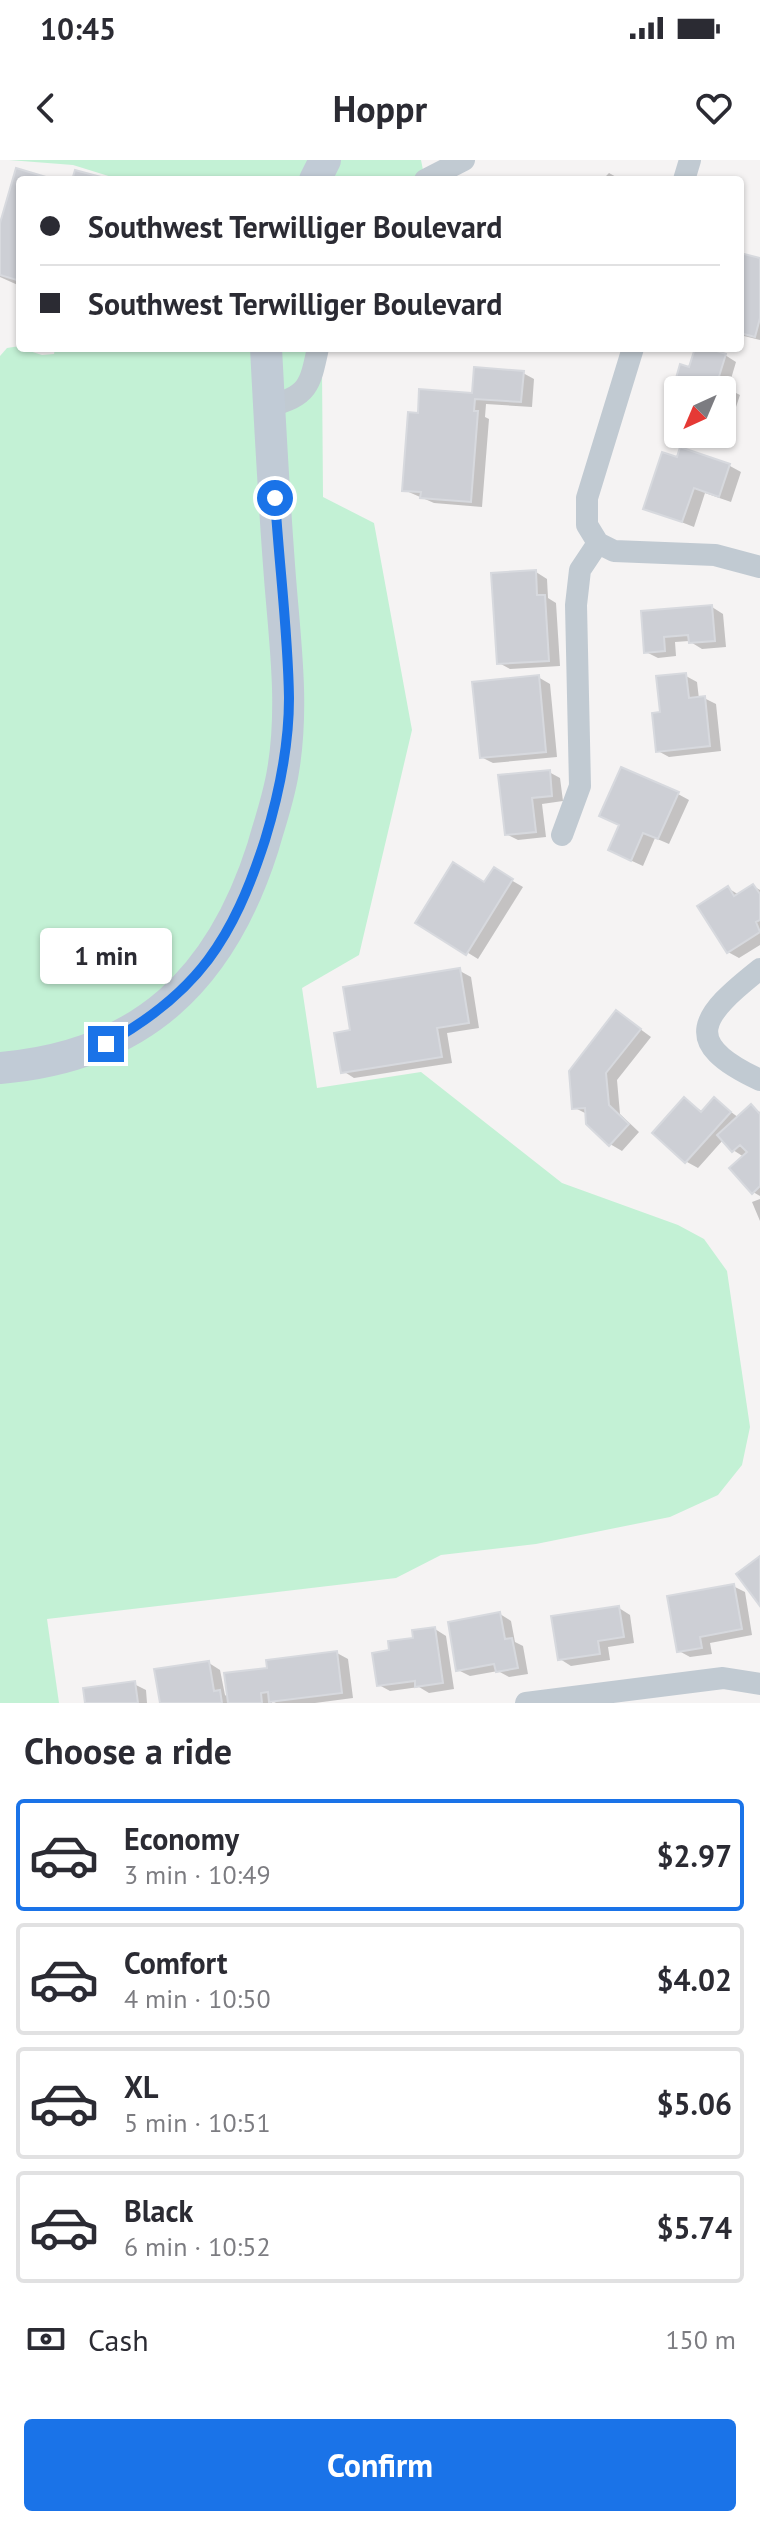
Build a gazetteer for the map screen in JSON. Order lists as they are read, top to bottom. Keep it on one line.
{"north":"bottom left","page":{"status":"10:45","header":"Hoppr","banner":["Southwest Terwilliger Boulevard","Southwest Terwilliger Boulevard"],"bubble":"1 min","heading":"Choose a ride","list":[{"name":"Economy","note":"3 min · 10:49","value":"$2.97"},{"name":"Comfort","note":"4 min · 10:50","value":"$4.02"},{"name":"XL","note":"5 min · 10:51","value":"$5.06"},{"name":"Black","note":"6 min · 10:52","value":"$5.74"}],"pay":["Cash","150 m"],"buttons":"Confirm"}}
